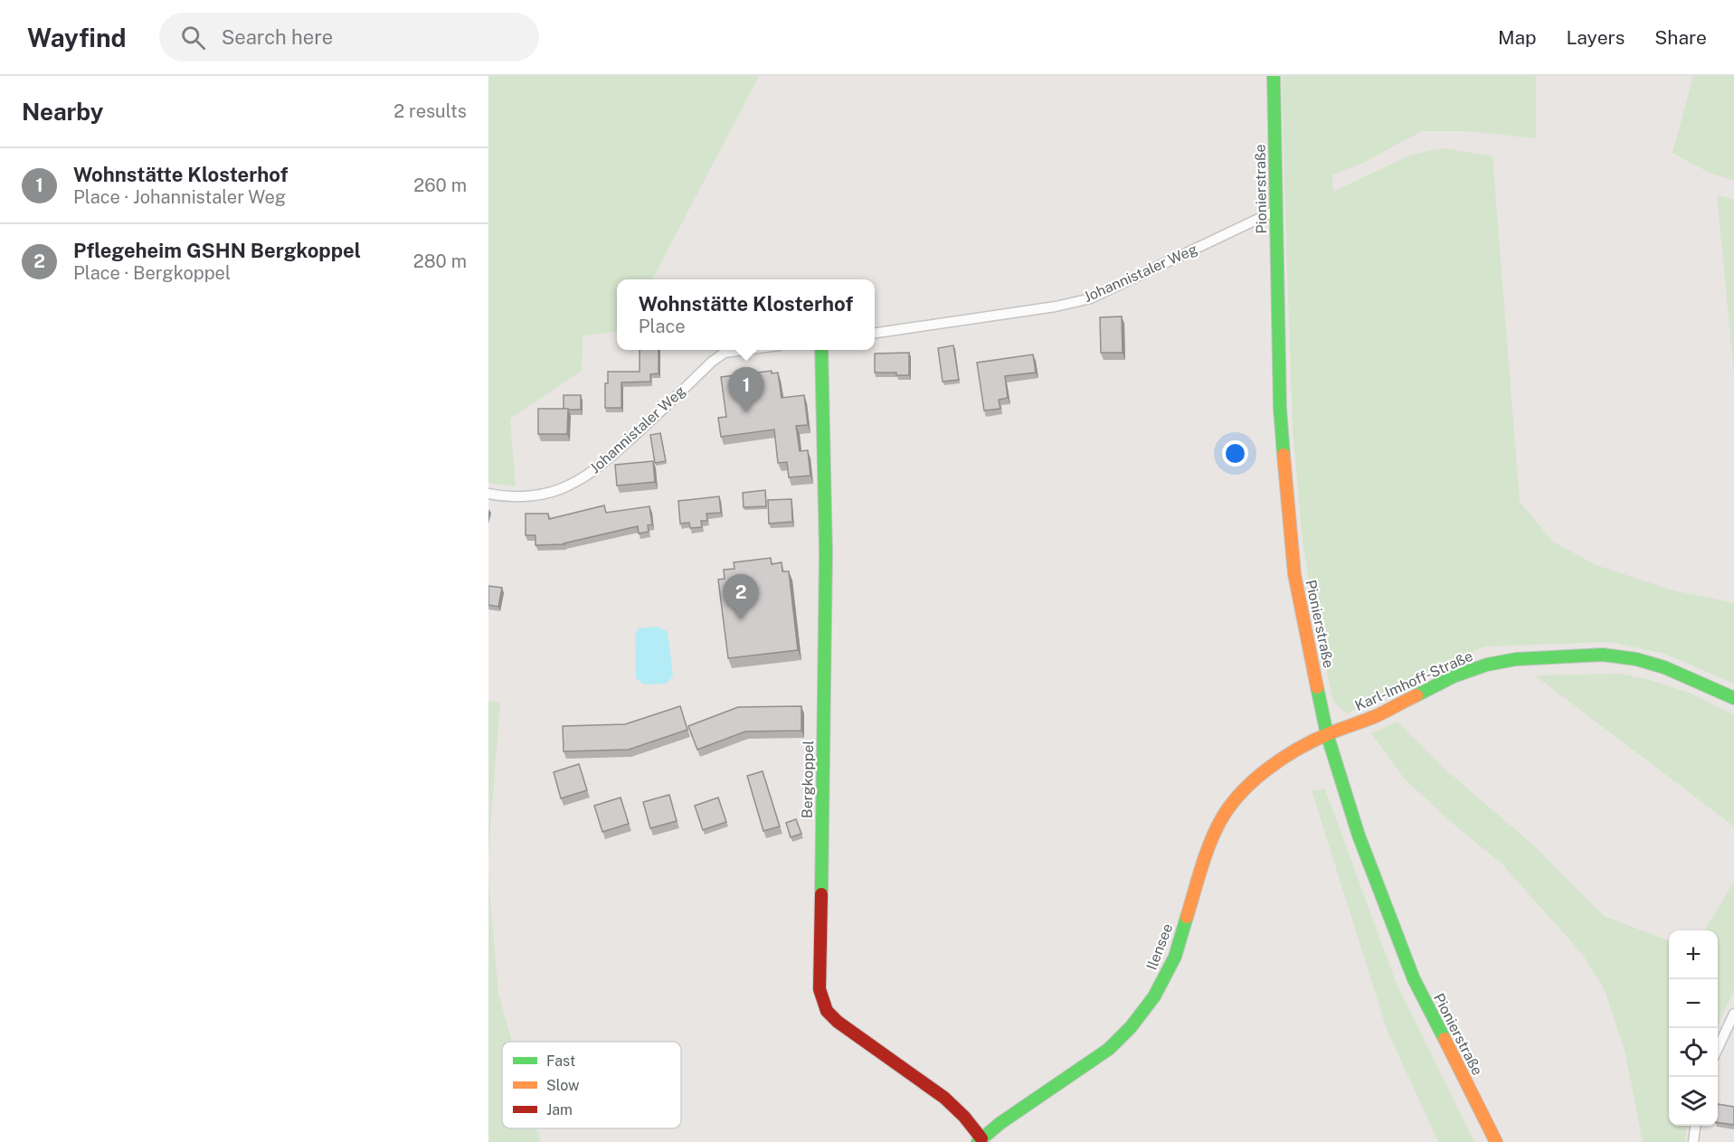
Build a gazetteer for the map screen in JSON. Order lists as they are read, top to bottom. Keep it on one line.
{"streets":{"street":["Pionierstraße","Johannistaler Weg","Karl-Imhoff-Straße","Bergkoppel","Ilensee"]},"crossings":[["Pionierstraße","Johannistaler Weg"],["Pionierstraße","Karl-Imhoff-Straße"],["Pionierstraße","Ilensee"],["Karl-Imhoff-Straße","Ilensee"],["Bergkoppel","Ilensee"]],"legend":["Fast","Slow","Jam"],"page":{"header":"Wayfind","search":"Search here","nav":["Map","Layers","Share"],"heading":["Nearby","2 results"],"list":[{"mark":"1","name":"Wohnstätte Klosterhof","note":"Place · Johannistaler Weg","value":"260 m"},{"mark":"2","name":"Pflegeheim GSHN Bergkoppel","note":"Place · Bergkoppel","value":"280 m"}],"popup":["Wohnstätte Klosterhof","Place"],"pins":["1","2"],"map_buttons":["+","−"]}}
